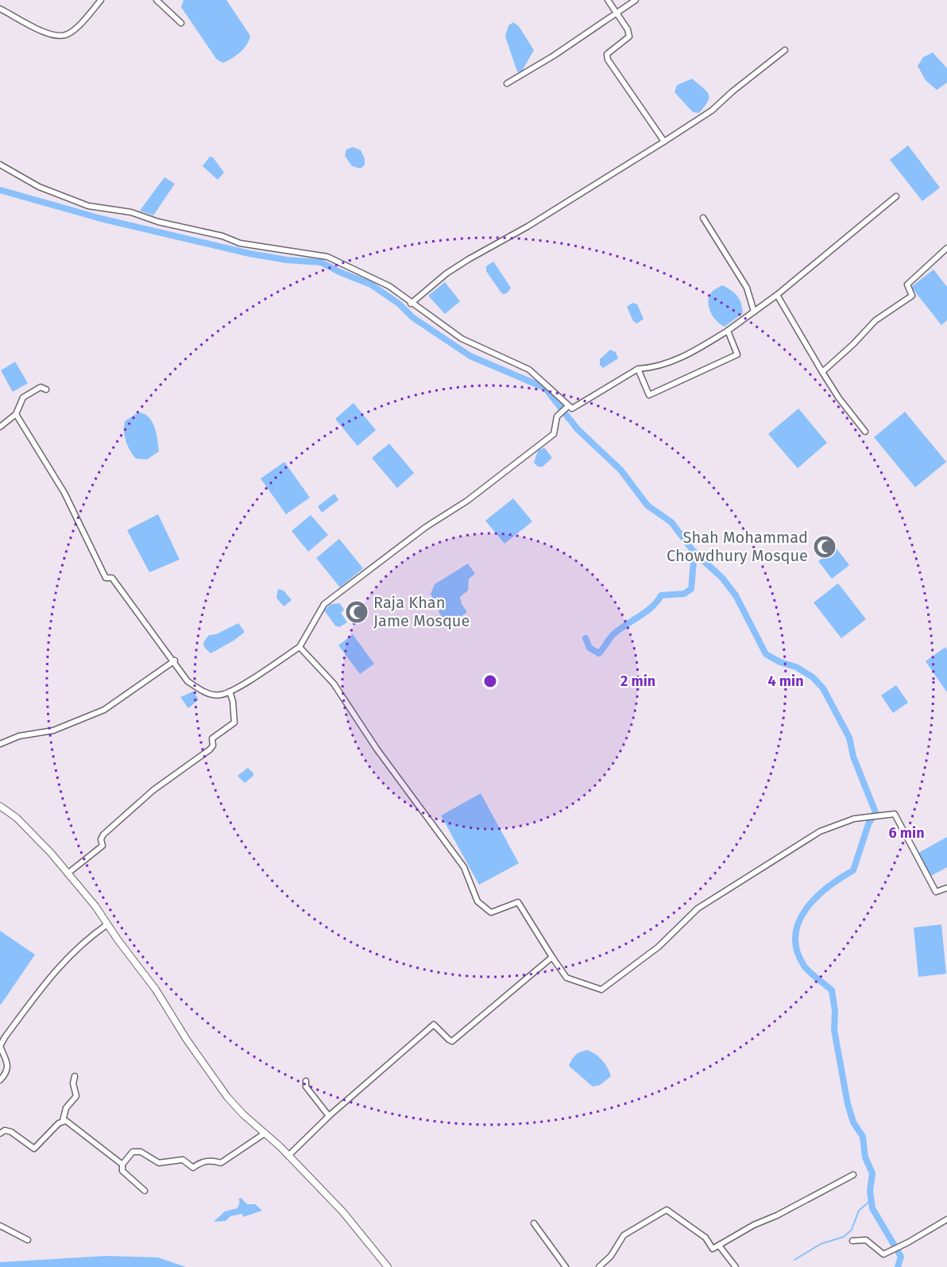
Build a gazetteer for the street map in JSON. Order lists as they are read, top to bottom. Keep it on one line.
{"places":{"mosque":["Shah Mohammad Chowdhury Mosque","Raja Khan Jame Mosque"]},"rings":["2 min","4 min","6 min"]}
